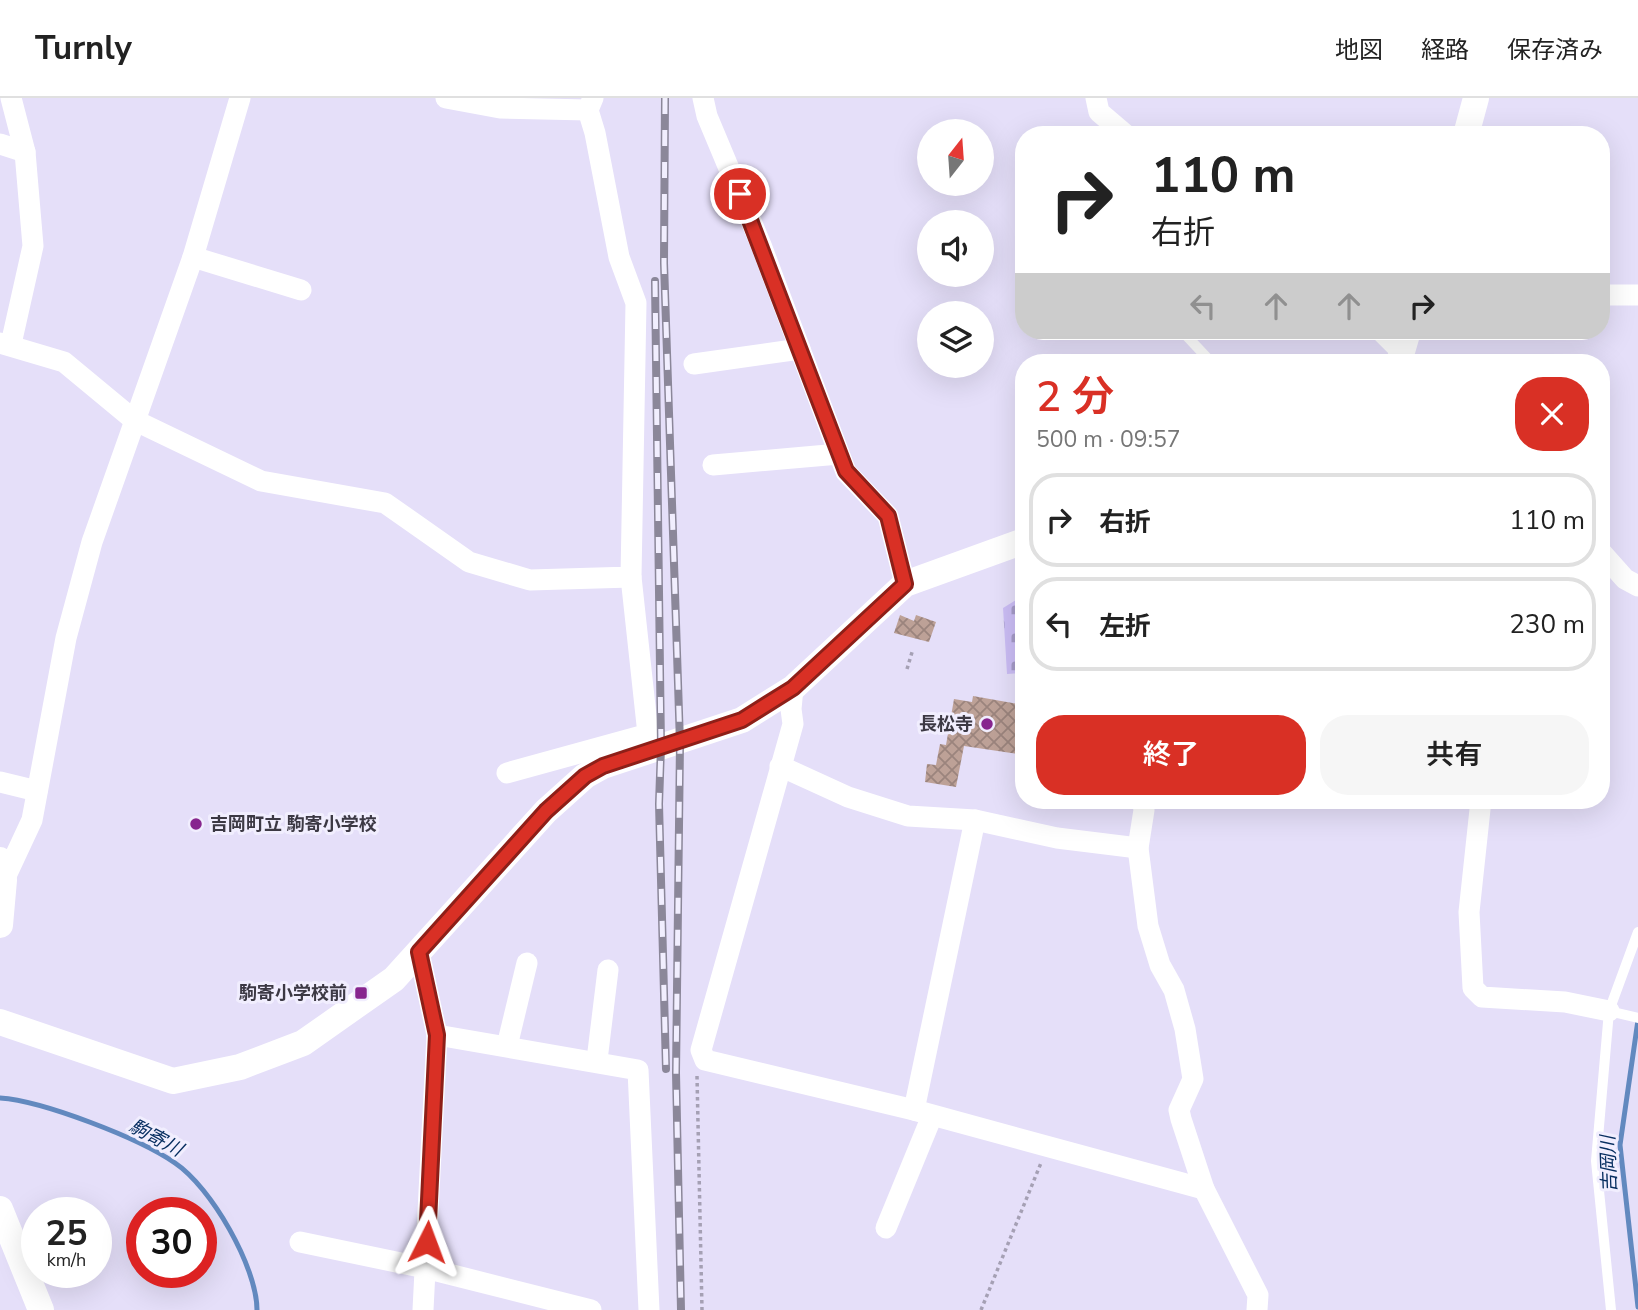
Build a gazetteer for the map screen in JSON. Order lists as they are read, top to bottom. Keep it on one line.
{"water":["駒寄川","吉岡川"],"places":{"other":["長松寺","吉岡町立 駒寄小学校"],"transit":["駒寄小学校前"]},"north":"top","page":{"header":"Turnly","nav":["地図","経路","保存済み"],"turn":["110 m","右折"],"heading":["2 分","500 m · 09:57"],"list":[{"name":"右折","value":"110 m"},{"name":"左折","value":"230 m"}],"buttons":["終了","共有"],"speed":"25 km/h","limit":"30"}}
